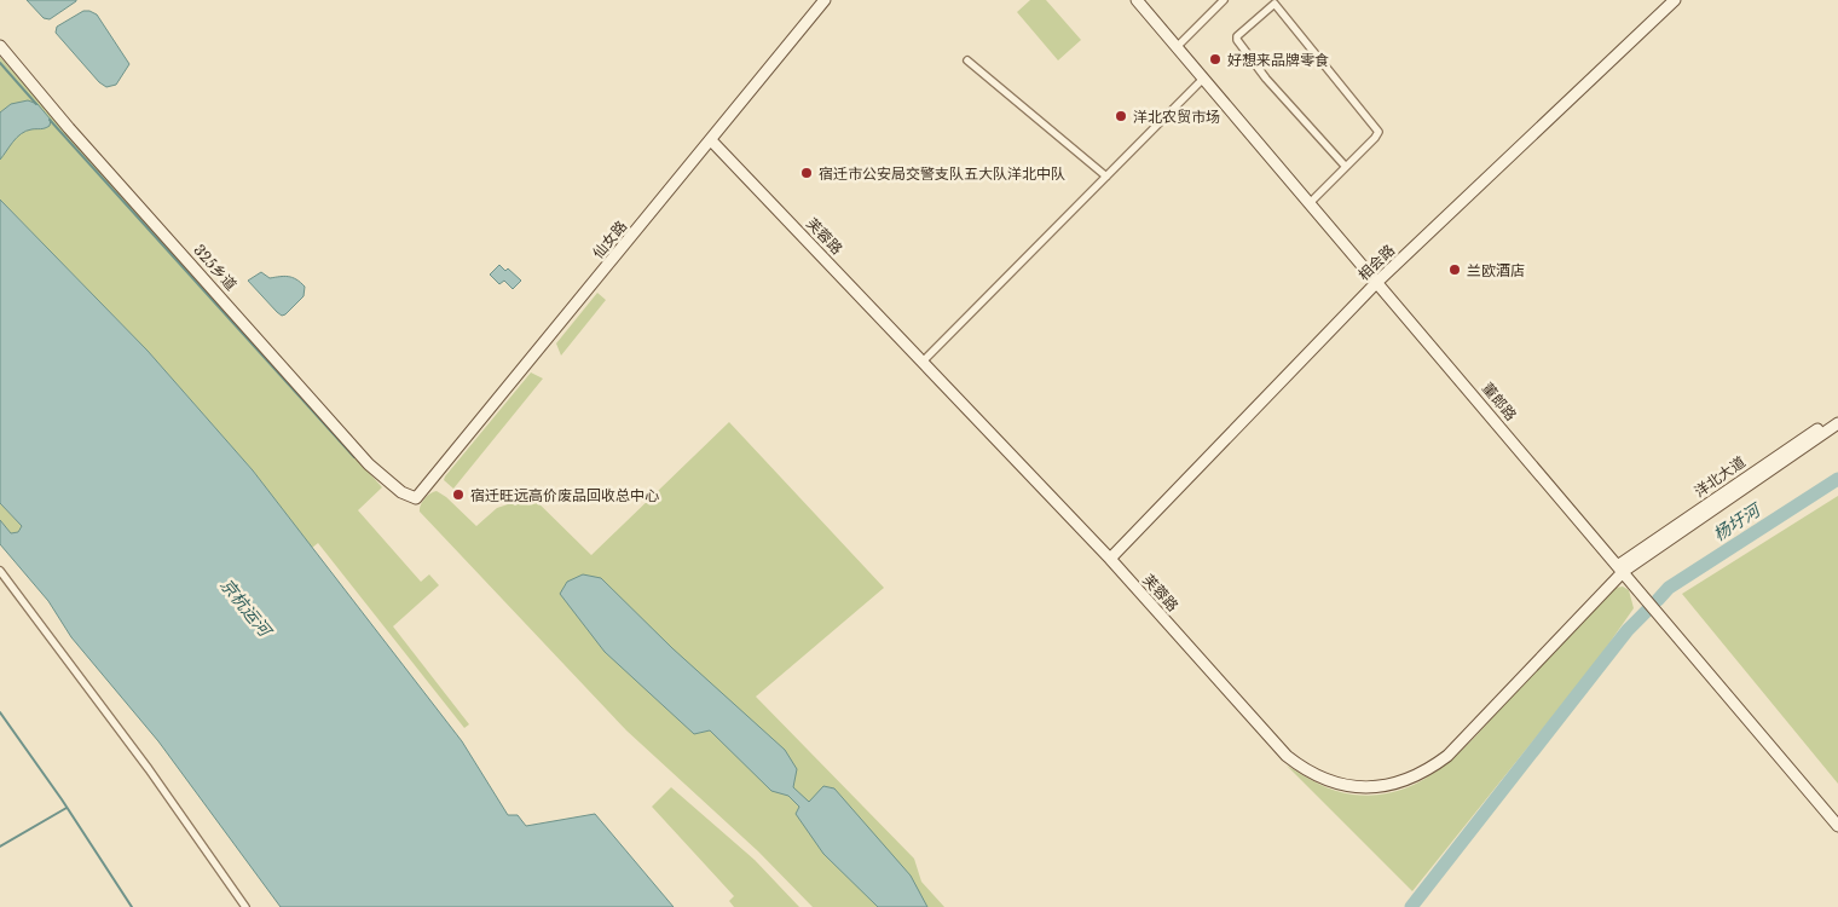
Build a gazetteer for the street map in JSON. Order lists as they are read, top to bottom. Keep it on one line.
{"streets":{"street":["芙蓉路","仙女路","相会路","325乡道","董郎路","洋北大道"]},"crossings":[["芙蓉路","仙女路"],["芙蓉路","相会路"],["芙蓉路","董郎路"],["芙蓉路","洋北大道"],["仙女路","325乡道"],["相会路","董郎路"],["董郎路","洋北大道"]],"water":["杨圩河","京杭运河"],"places":["好想来品牌零食","洋北农贸市场","宿迁市公安局交警支队五大队洋北中队","兰欧酒店","宿迁旺远高价废品回收总中心"]}
